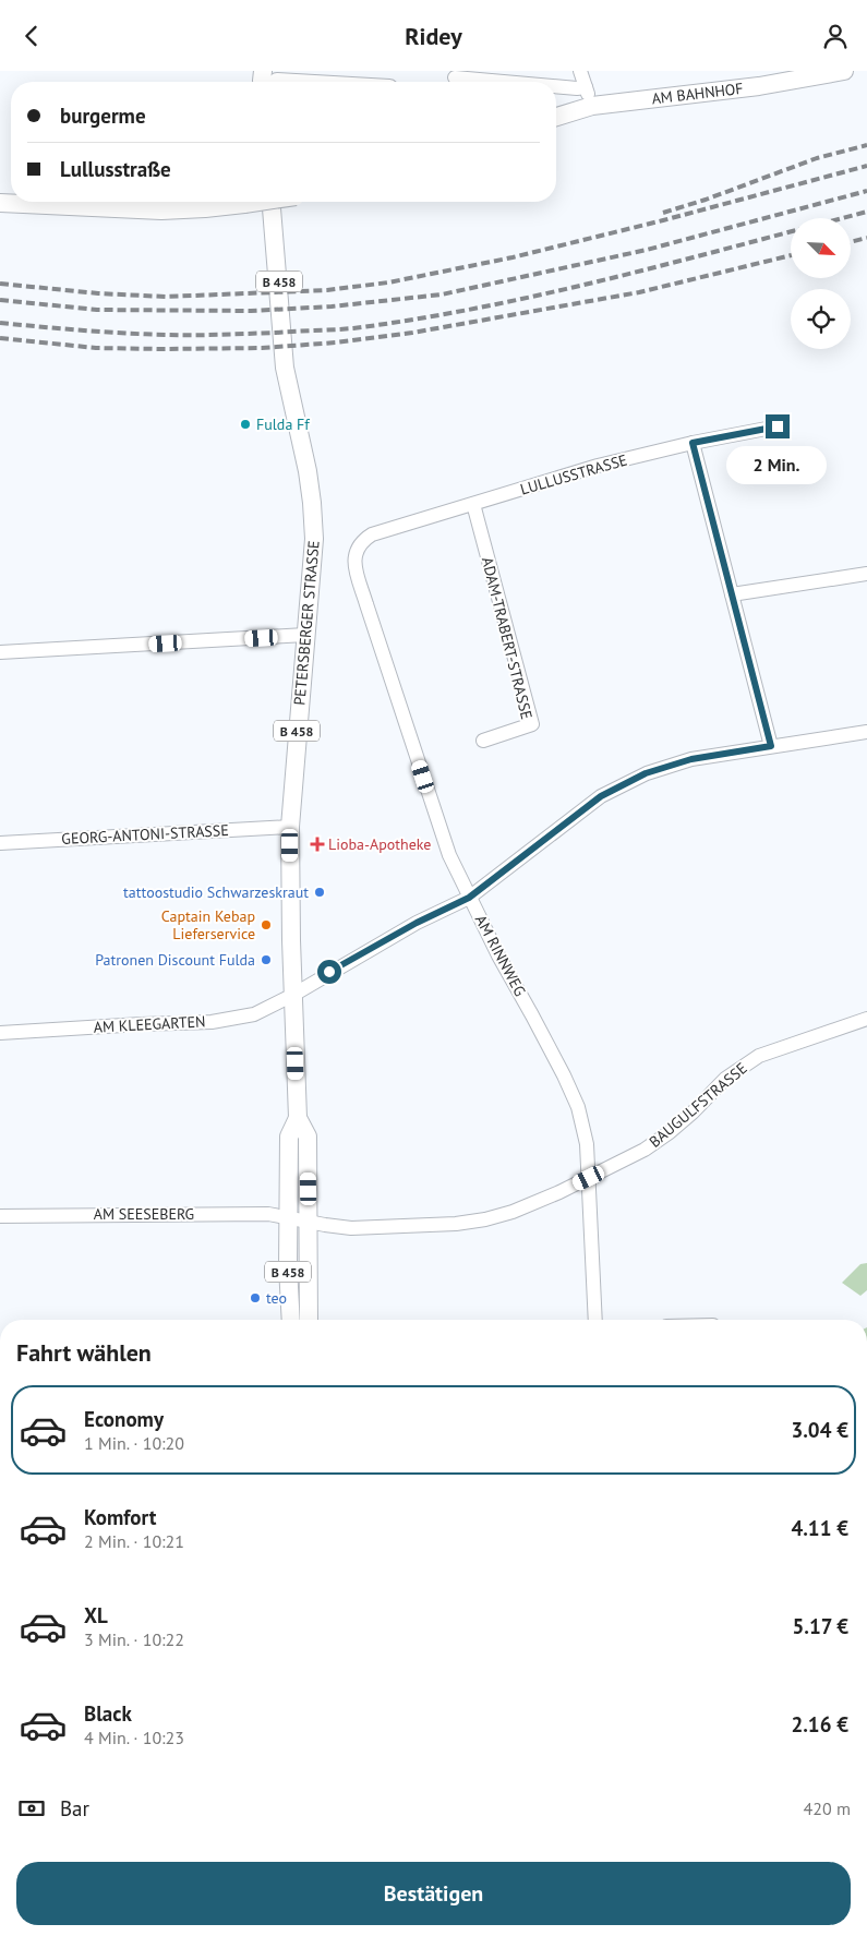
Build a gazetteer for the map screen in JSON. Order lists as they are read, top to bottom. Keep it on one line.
{"streets":{"main road":["AM BAHNHOF","B 458","PETERSBERGER STRASSE"],"street":["LULLUSSTRASSE","ADAM-TRABERT-STRASSE","GEORG-ANTONI-STRASSE","AM RINNWEG","AM KLEEGARTEN","BAUGULFSTRASSE","AM SEESEBERG"]},"crossings":[["LULLUSSTRASSE","ADAM-TRABERT-STRASSE"],["LULLUSSTRASSE","AM RINNWEG"],["PETERSBERGER STRASSE","GEORG-ANTONI-STRASSE"],["PETERSBERGER STRASSE","AM KLEEGARTEN"],["PETERSBERGER STRASSE","BAUGULFSTRASSE"],["PETERSBERGER STRASSE","AM SEESEBERG"],["AM RINNWEG","AM KLEEGARTEN"],["AM RINNWEG","BAUGULFSTRASSE"],["BAUGULFSTRASSE","AM SEESEBERG"]],"places":{"other":["Fulda Ff","tattoostudio Schwarzeskraut","Captain Kebap Lieferservice","Patronen Discount Fulda","teo"],"health":["Lioba-Apotheke"]},"north":"bottom right","page":{"header":"Ridey","banner":["burgerme","Lullusstraße"],"bubble":"2 Min.","heading":"Fahrt wählen","list":[{"name":"Economy","note":"1 Min. · 10:20","value":"3.04 €"},{"name":"Komfort","note":"2 Min. · 10:21","value":"4.11 €"},{"name":"XL","note":"3 Min. · 10:22","value":"5.17 €"},{"name":"Black","note":"4 Min. · 10:23","value":"2.16 €"}],"pay":["Bar","420 m"],"buttons":"Bestätigen"}}
